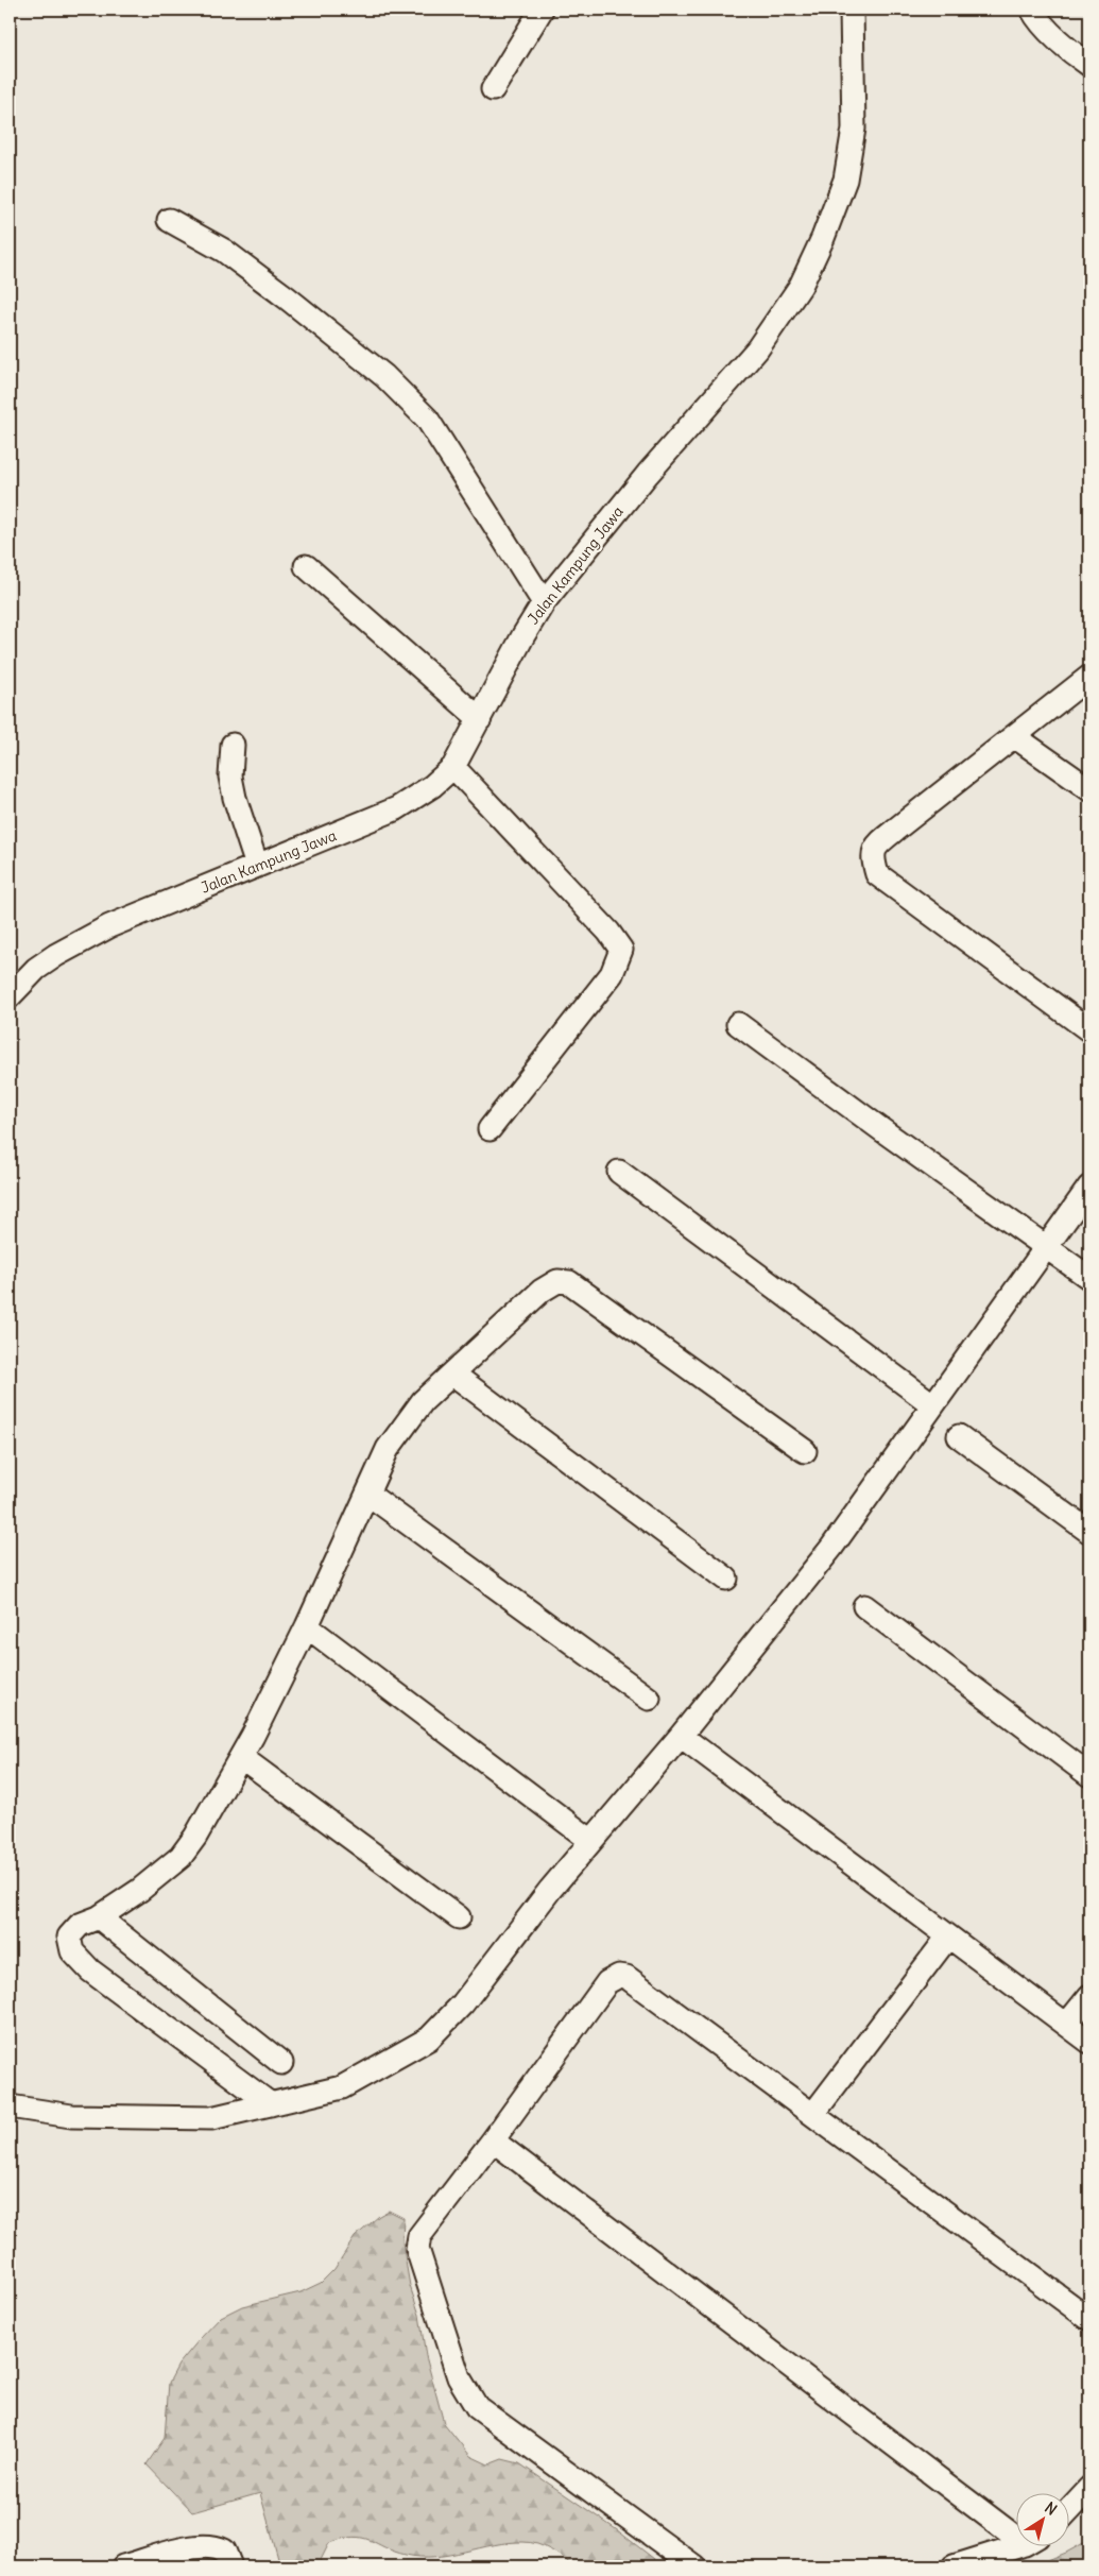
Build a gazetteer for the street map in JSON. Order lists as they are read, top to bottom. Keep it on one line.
{"streets":{"street":["Jalan Kampung Jawa"]},"north":"top right"}
